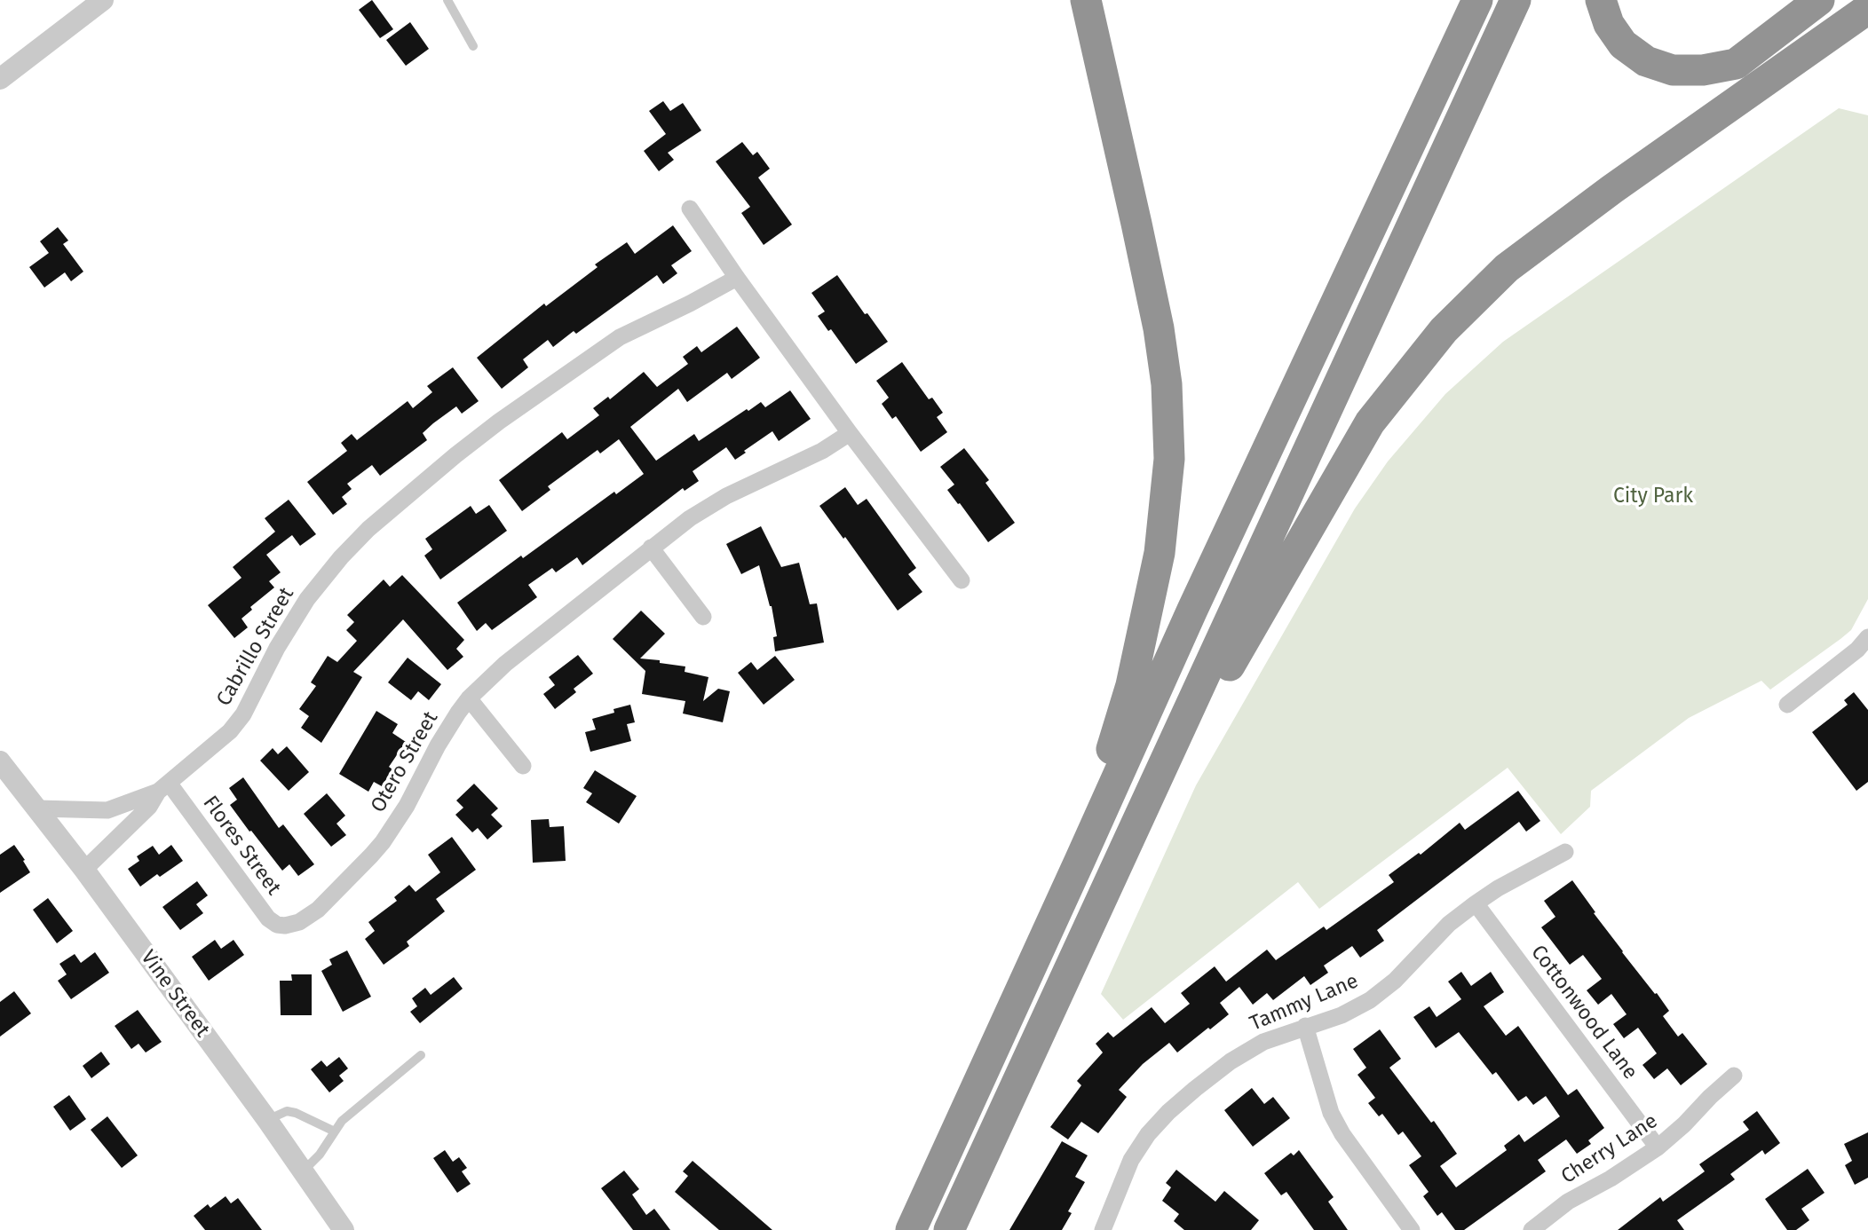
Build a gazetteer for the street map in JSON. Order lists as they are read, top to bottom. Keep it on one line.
{"streets":{"street":["Cabrillo Street","Otero Street","Flores Street","Vine Street","Tammy Lane","Cottonwood Lane","Cherry Lane"]},"crossings":[["Cabrillo Street","Flores Street"],["Cabrillo Street","Vine Street"],["Otero Street","Flores Street"],["Tammy Lane","Cottonwood Lane"],["Cottonwood Lane","Cherry Lane"]],"parks":["City Park"]}
